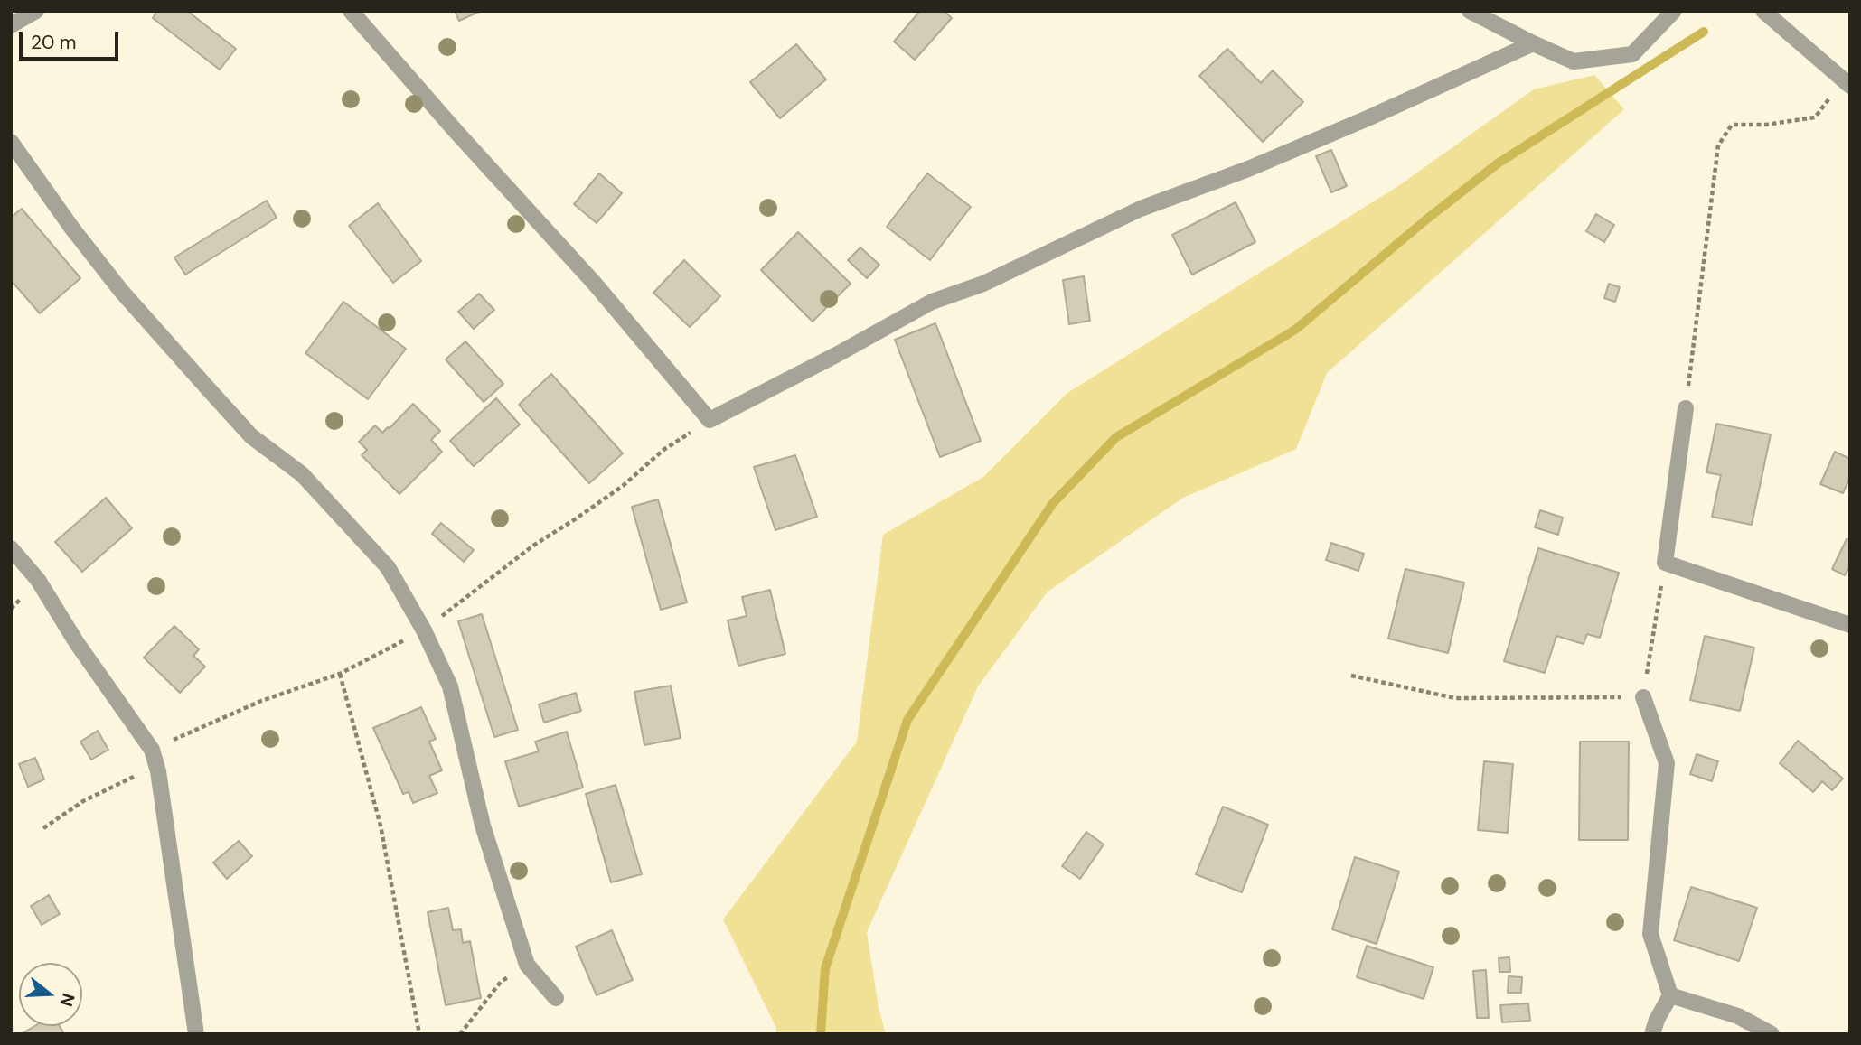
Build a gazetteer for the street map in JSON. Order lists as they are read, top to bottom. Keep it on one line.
{"scale_bar":"20 m","north":"right"}
